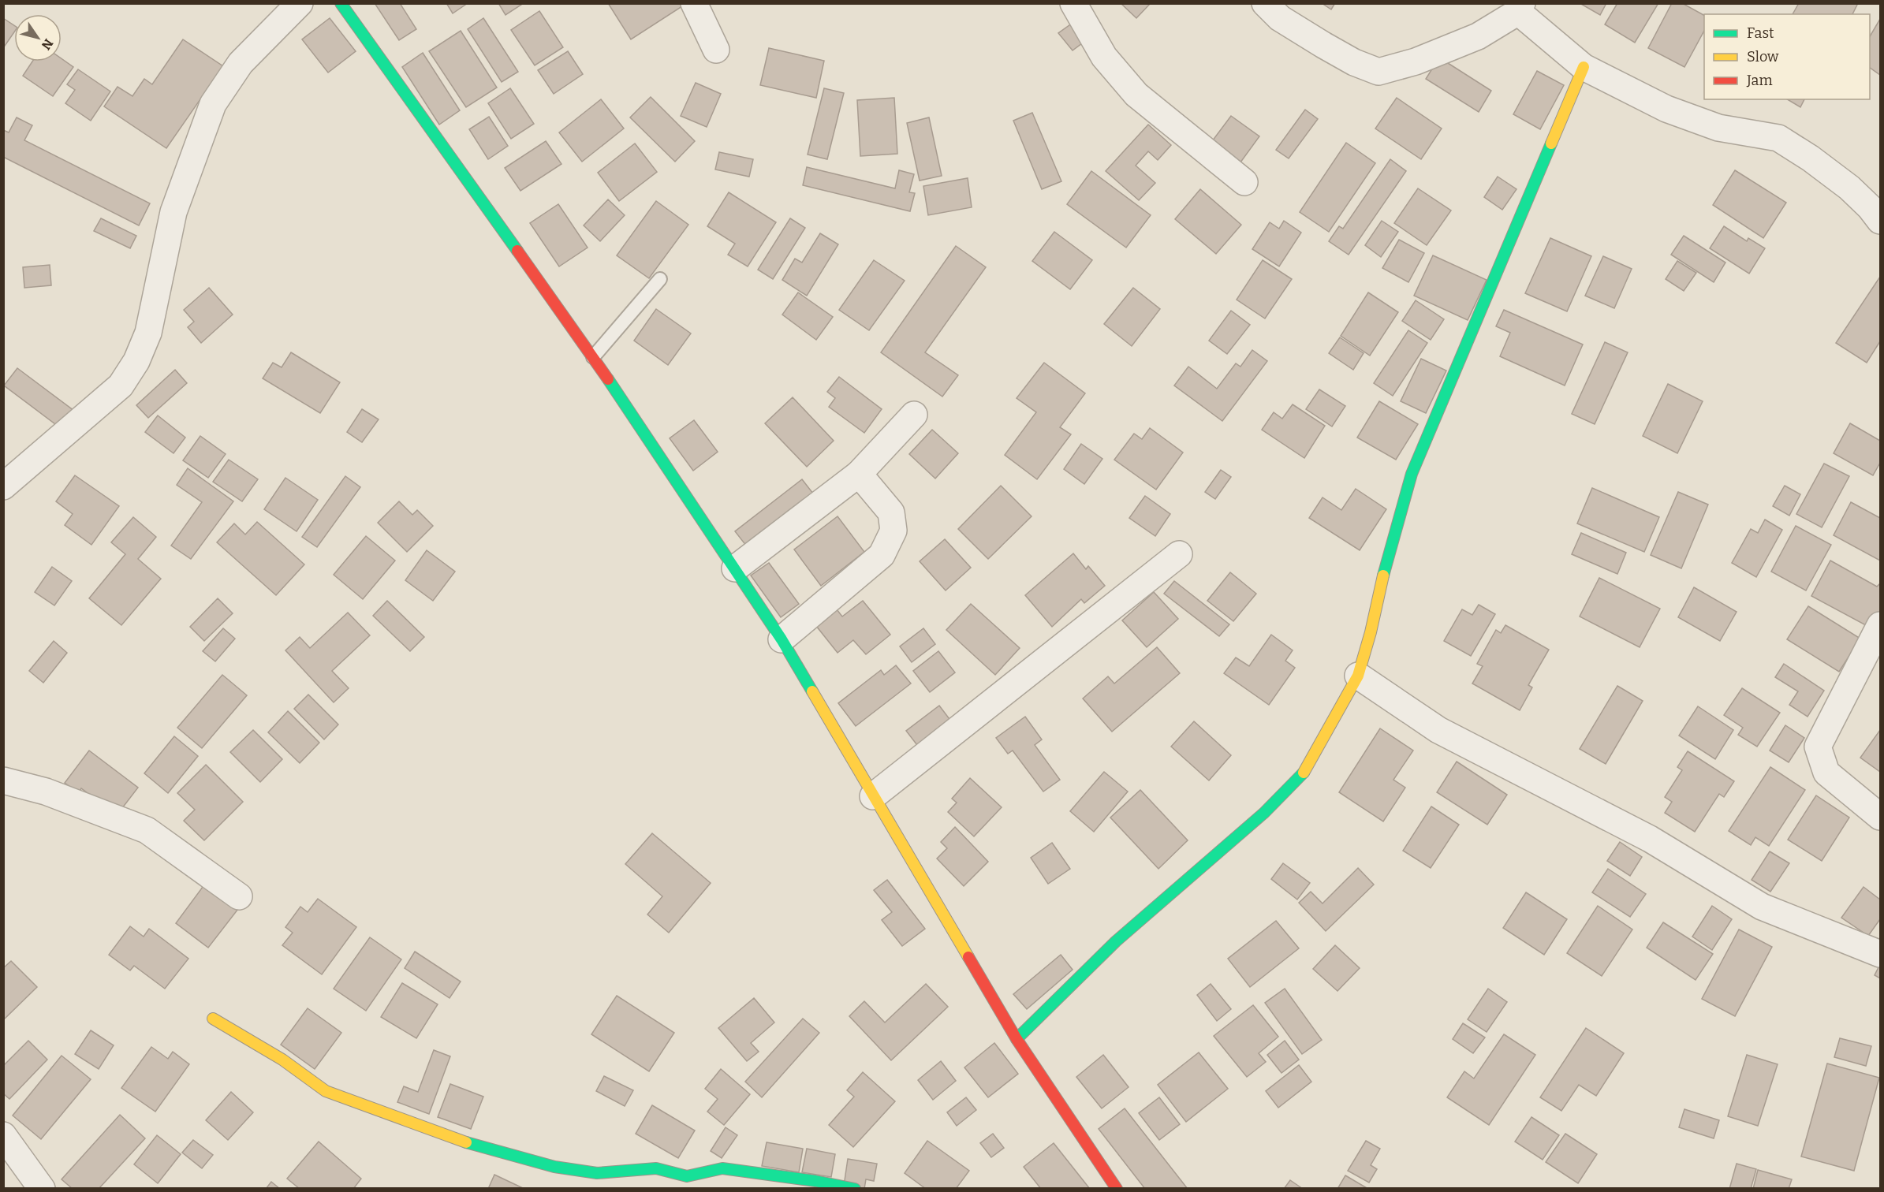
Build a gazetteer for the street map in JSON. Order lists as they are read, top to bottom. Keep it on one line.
{"legend":["Fast","Slow","Jam"],"north":"bottom right"}
